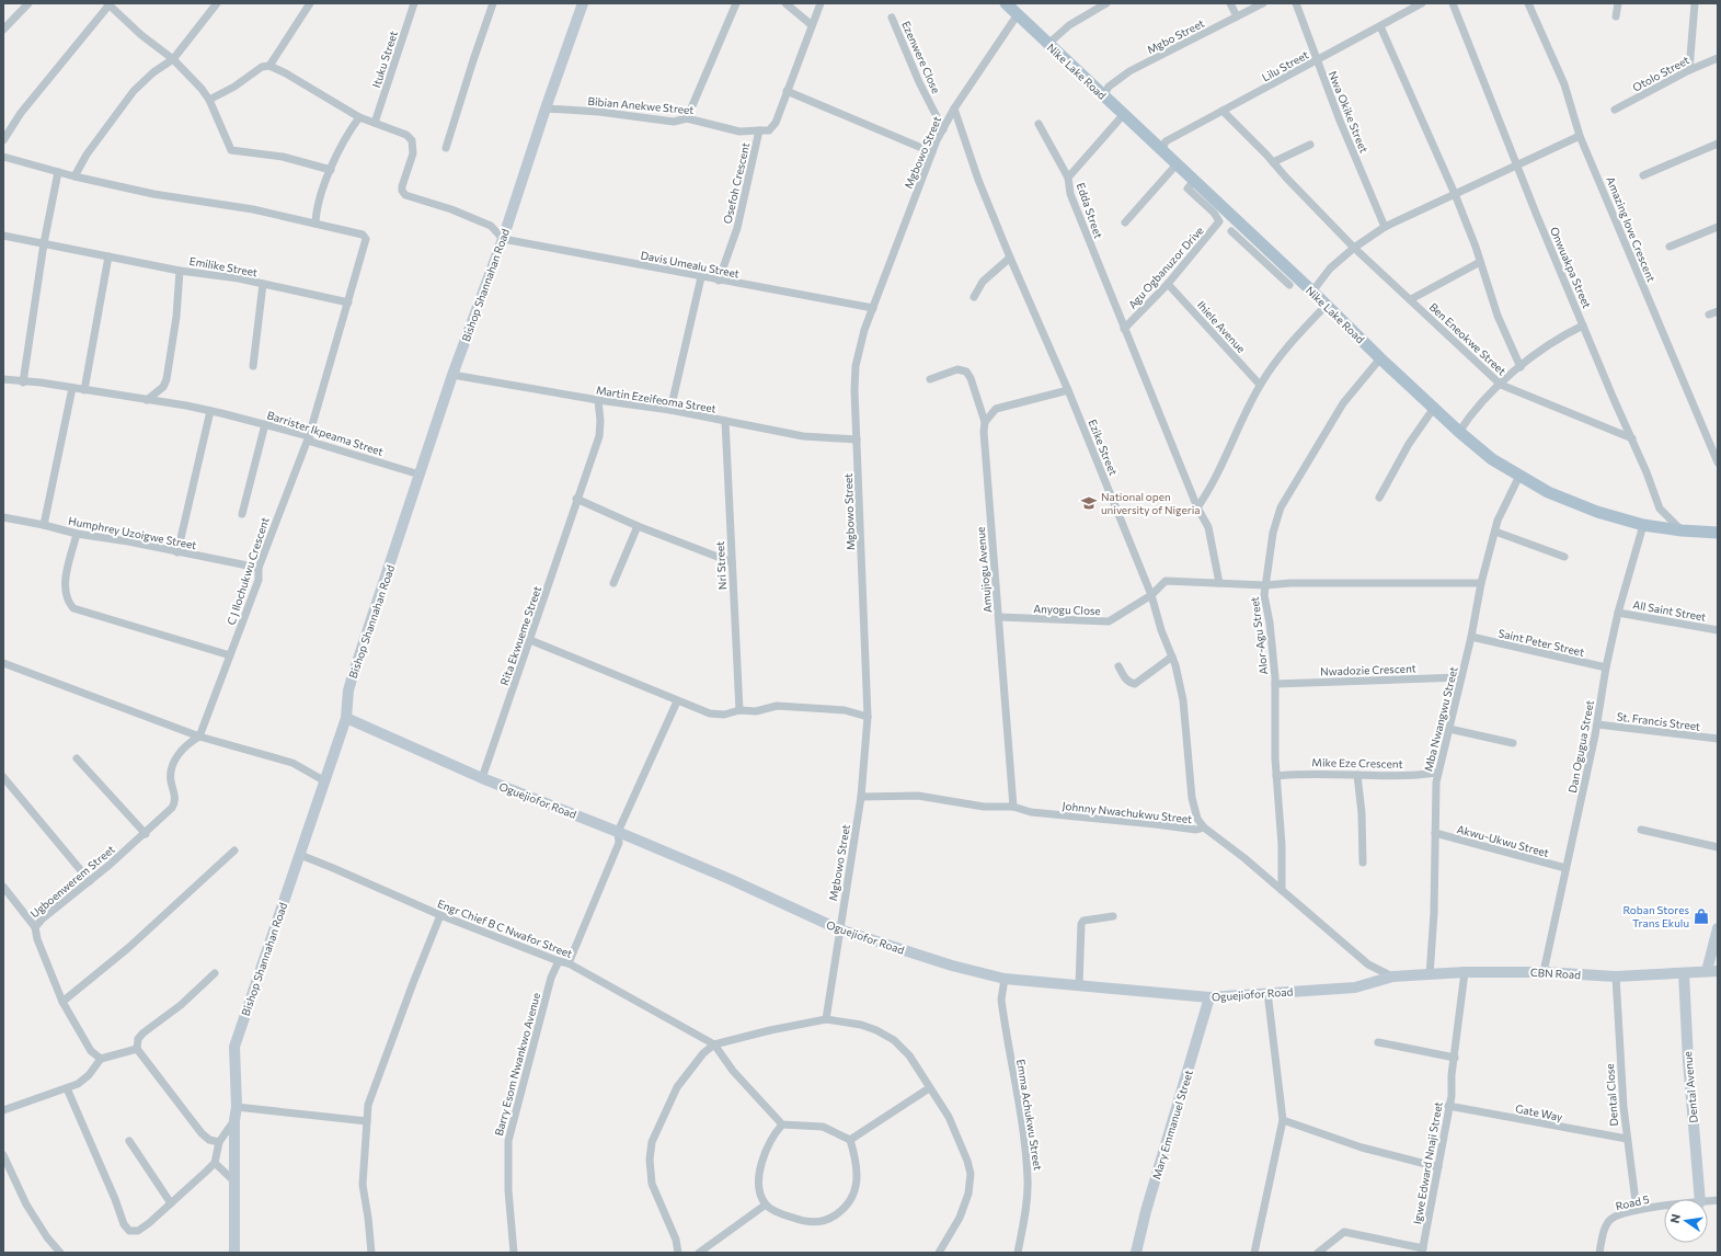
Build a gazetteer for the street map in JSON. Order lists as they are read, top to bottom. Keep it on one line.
{"streets":{"main road":["Nike Lake Road","Bishop Shannahan Road","Oguejiofor Road","CBN Road","Dental Avenue","Mary Emmanuel Street"],"street":["Mgbo Street","Ezenwere Close","Ituku Street","Lilu Street","Otolo Street","Bibian Anekwe Street","Nwa Okike Street","Mgbowo Street","Osefoh Crescent","Edda Street","Amazing love Crescent","Davis Umealu Street","Emilike Street","Agu Ogbanuzor Drive","Onwuakpa Street","Ihiele Avenue","Ben Eneokwe Street","Martin Ezeifeoma Street","Barrister Ikpeama Street","Ezike Street","Humphrey Uzoigwe Street","Nri Street","Amujiogu Avenue","C J Ilochukwu Crescent","Anyogu Close","All Saint Street","Rita Ekwueme Street","Alor-Agu Street","Saint Peter Street","Nwadozie Crescent","Mba Nwangwu Street","St. Francis Street","Dan Ogugua Street","Mike Eze Crescent","Johnny Nwachukwu Street","Akwu-Ukwu Street","Ugboenwerem Street","Engr Chief B C Nwafor Street","Barry Esom Nwankwo Avenue","Dental Close","Gate Way","Emma Achukwu Street","Igwe Edward Nnaji Street","Road 5"]},"crossings":[["Mgbo Street","Nike Lake Road"],["Ezenwere Close","Mgbowo Street"],["Lilu Street","Nike Lake Road"],["Lilu Street","Nwa Okike Street"],["Lilu Street","Ben Eneokwe Street"],["Nike Lake Road","Mgbowo Street"],["Nike Lake Road","Edda Street"],["Nike Lake Road","Onwuakpa Street"],["Nike Lake Road","Alor-Agu Street"],["Nike Lake Road","Mba Nwangwu Street"],["Nike Lake Road","Dan Ogugua Street"],["Bibian Anekwe Street","Osefoh Crescent"],["Bibian Anekwe Street","Bishop Shannahan Road"],["Mgbowo Street","Davis Umealu Street"],["Mgbowo Street","Martin Ezeifeoma Street"],["Mgbowo Street","Ezike Street"],["Mgbowo Street","Oguejiofor Road"],["Mgbowo Street","Johnny Nwachukwu Street"],["Osefoh Crescent","Davis Umealu Street"],["Edda Street","Agu Ogbanuzor Drive"],["Edda Street","Anyogu Close"],["Davis Umealu Street","Bishop Shannahan Road"],["Emilike Street","Barrister Ikpeama Street"],["Emilike Street","C J Ilochukwu Crescent"],["Agu Ogbanuzor Drive","Ihiele Avenue"],["Onwuakpa Street","Ben Eneokwe Street"],["Bishop Shannahan Road","Martin Ezeifeoma Street"],["Bishop Shannahan Road","Barrister Ikpeama Street"],["Bishop Shannahan Road","Oguejiofor Road"],["Bishop Shannahan Road","Engr Chief B C Nwafor Street"],["Martin Ezeifeoma Street","Nri Street"],["Martin Ezeifeoma Street","Rita Ekwueme Street"],["Barrister Ikpeama Street","C J Ilochukwu Crescent"],["Ezike Street","Anyogu Close"],["Ezike Street","Johnny Nwachukwu Street"],["Humphrey Uzoigwe Street","C J Ilochukwu Crescent"],["Amujiogu Avenue","Anyogu Close"],["Amujiogu Avenue","Johnny Nwachukwu Street"],["C J Ilochukwu Crescent","Ugboenwerem Street"],["Anyogu Close","Alor-Agu Street"],["Anyogu Close","Mba Nwangwu Street"],["All Saint Street","Dan Ogugua Street"],["Rita Ekwueme Street","Oguejiofor Road"],["Alor-Agu Street","Nwadozie Crescent"],["Alor-Agu Street","Mike Eze Crescent"],["Alor-Agu Street","Johnny Nwachukwu Street"],["Saint Peter Street","Mba Nwangwu Street"],["Saint Peter Street","Dan Ogugua Street"],["Nwadozie Crescent","Mba Nwangwu Street"],["Mba Nwangwu Street","Mike Eze Crescent"],["Mba Nwangwu Street","Akwu-Ukwu Street"],["Mba Nwangwu Street","CBN Road"],["St. Francis Street","Dan Ogugua Street"],["Dan Ogugua Street","Akwu-Ukwu Street"],["Dan Ogugua Street","CBN Road"],["Oguejiofor Road","Johnny Nwachukwu Street"],["Oguejiofor Road","CBN Road"],["Oguejiofor Road","Emma Achukwu Street"],["Oguejiofor Road","Mary Emmanuel Street"],["Johnny Nwachukwu Street","CBN Road"],["Engr Chief B C Nwafor Street","Barry Esom Nwankwo Avenue"],["CBN Road","Dental Avenue"],["CBN Road","Dental Close"],["CBN Road","Igwe Edward Nnaji Street"],["Dental Close","Gate Way"],["Dental Close","Road 5"],["Gate Way","Igwe Edward Nnaji Street"]],"places":{"school or university":["National open university of Nigeria"],"shop":["Roban Stores Trans Ekulu"]},"north":"left"}
